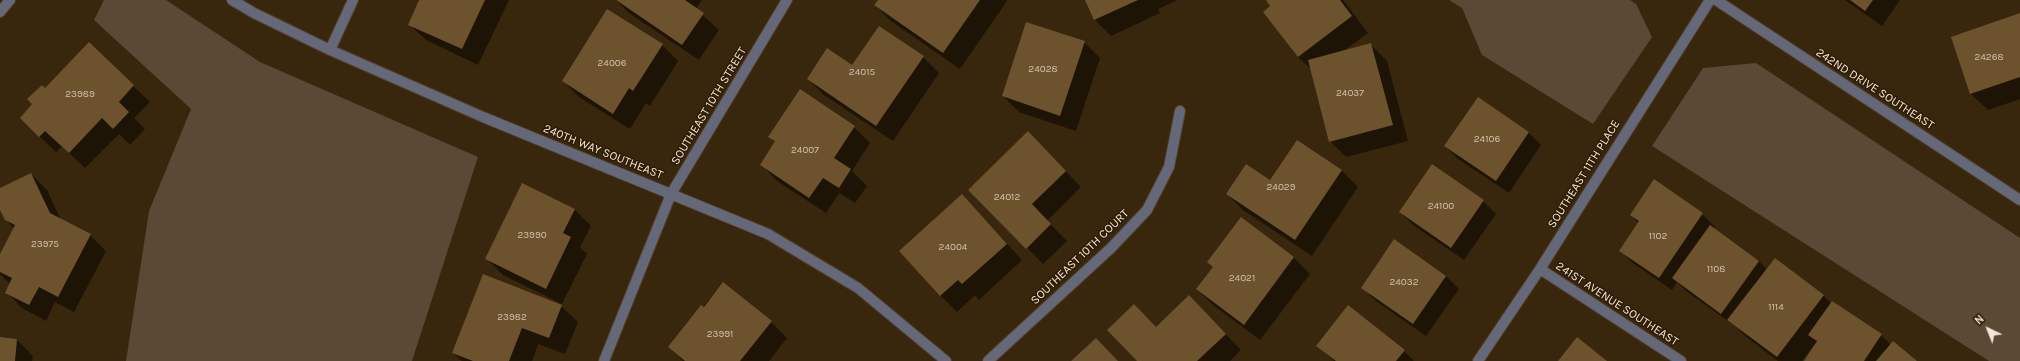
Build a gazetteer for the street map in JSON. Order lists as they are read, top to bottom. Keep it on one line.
{"streets":{"street":["242ND DRIVE SOUTHEAST","SOUTHEAST 10TH STREET","240TH WAY SOUTHEAST","SOUTHEAST 11TH PLACE","SOUTHEAST 10TH COURT","241ST AVENUE SOUTHEAST"]},"crossings":[["SOUTHEAST 10TH STREET","240TH WAY SOUTHEAST"],["SOUTHEAST 11TH PLACE","241ST AVENUE SOUTHEAST"]],"house_numbers":["24268","24006","24028","24015","24037","23989","24106","24007","24029","24012","24100","23990","1102","23975","24004","1108","24021","24032","1114","23982","23991"],"north":"top left"}
